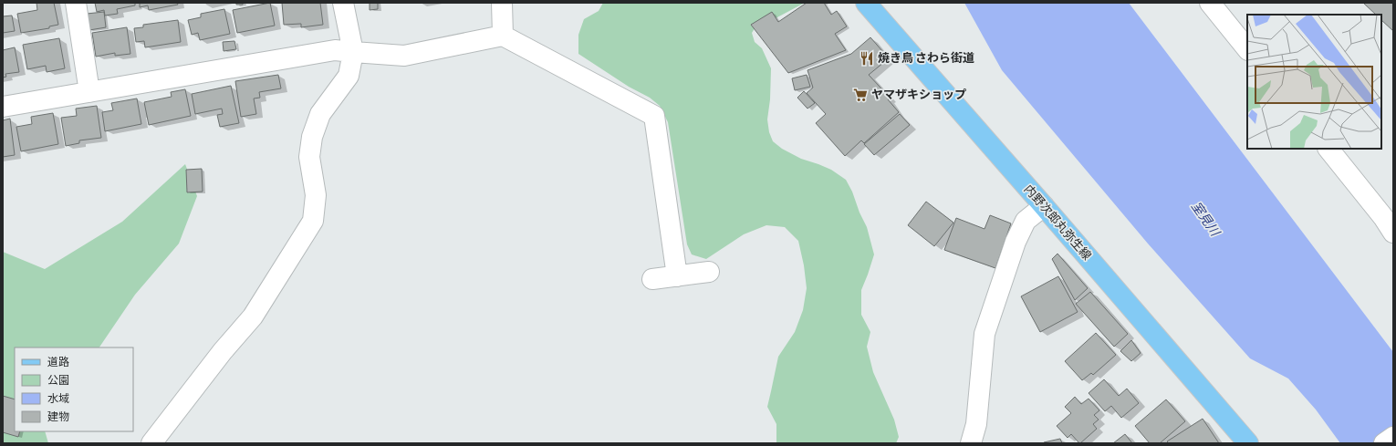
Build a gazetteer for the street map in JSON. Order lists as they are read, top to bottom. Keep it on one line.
{"streets":{"main road":["内野次郎丸弥生線"]},"water":["室見川"],"places":{"restaurant":["焼き鳥 さわら街道"],"supermarket":["ヤマザキショップ"]},"legend":["道路","公園","水域","建物"]}
